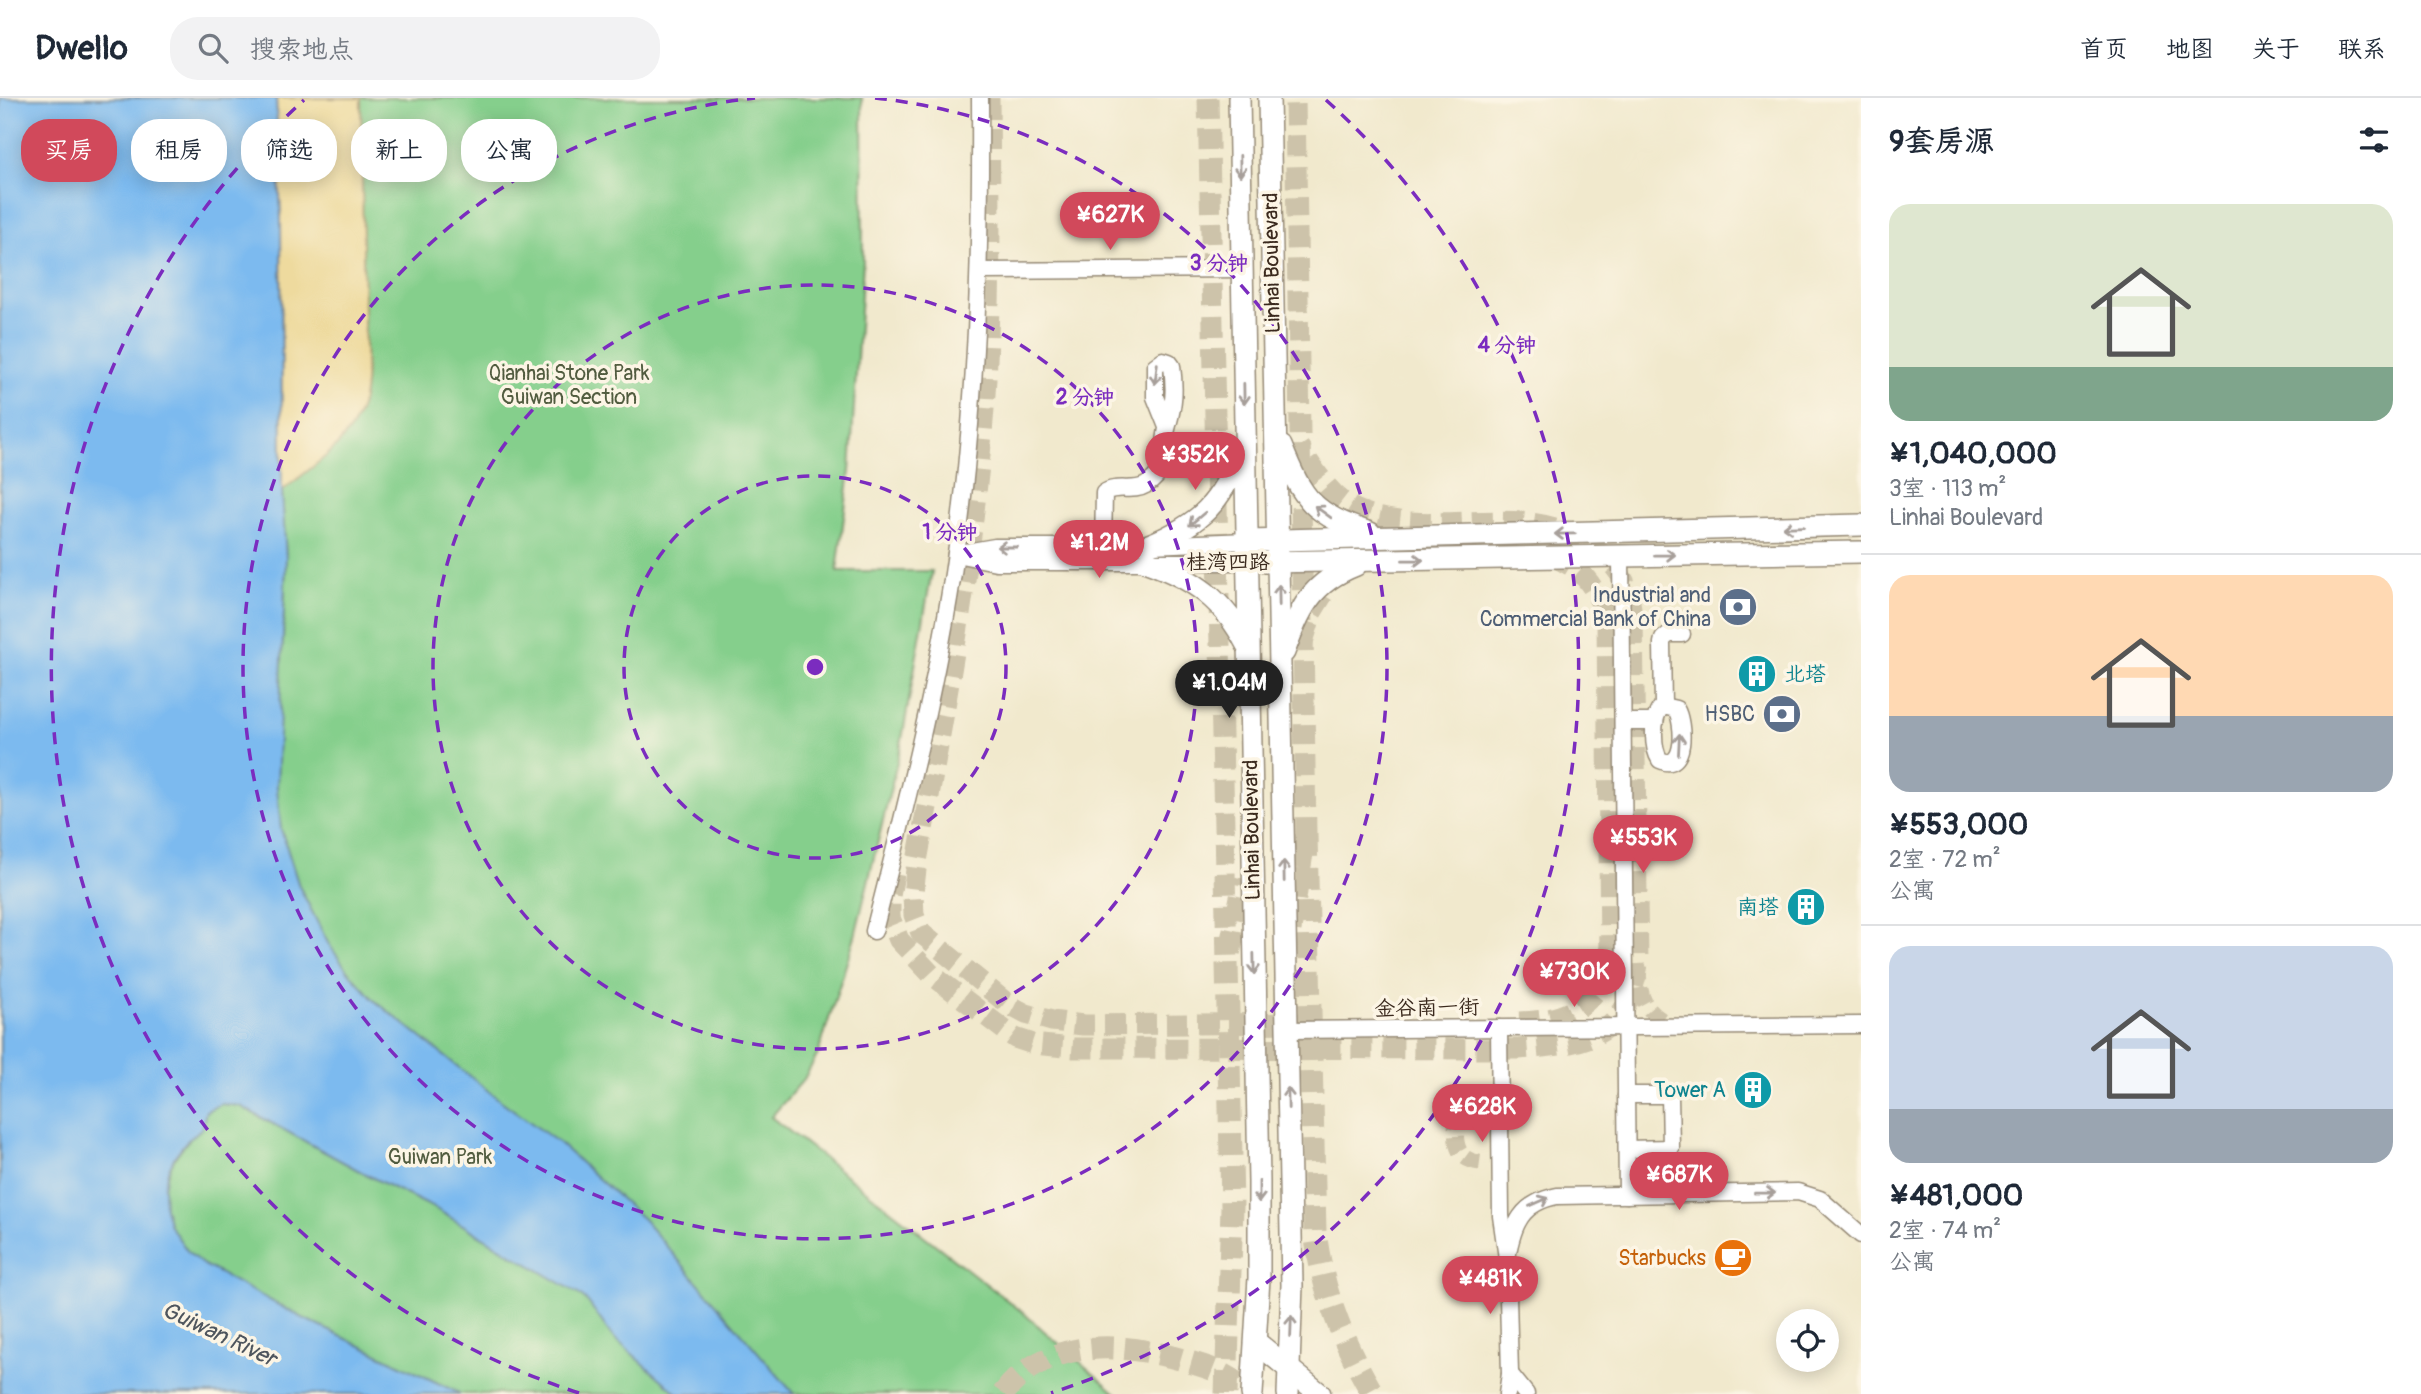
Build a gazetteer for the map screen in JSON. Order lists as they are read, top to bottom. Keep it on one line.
{"streets":{"main road":["Linhai Boulevard","桂湾四路"],"street":["金谷南一街"]},"crossings":[["Linhai Boulevard","桂湾四路"],["Linhai Boulevard","金谷南一街"]],"water":["Guiwan River"],"parks":["Qianhai Stone Park Guiwan Section","Guiwan Park"],"places":{"bank":["Industrial and Commercial Bank of China","HSBC"],"building":["北塔","南塔","Tower A"],"cafe":["Starbucks"]},"page":{"header":"Dwello","search":"搜索地点","nav":["首页","地图","关于","联系"],"heading":"9套房源","chip":["买房","租房","筛选","新上","公寓"],"list":[{"name":"¥1,040,000","note":"3室 · 113 m² · Linhai Boulevard"},{"name":"¥553,000","note":"2室 · 72 m² · 公寓"},{"name":"¥481,000","note":"2室 · 74 m² · 公寓"}],"price":["¥627K","¥352K","¥1.2M","¥1.04M","¥553K","¥730K","¥628K","¥687K","¥481K"]},"rings":["3 分钟","4 分钟","2 分钟","1 分钟"]}
